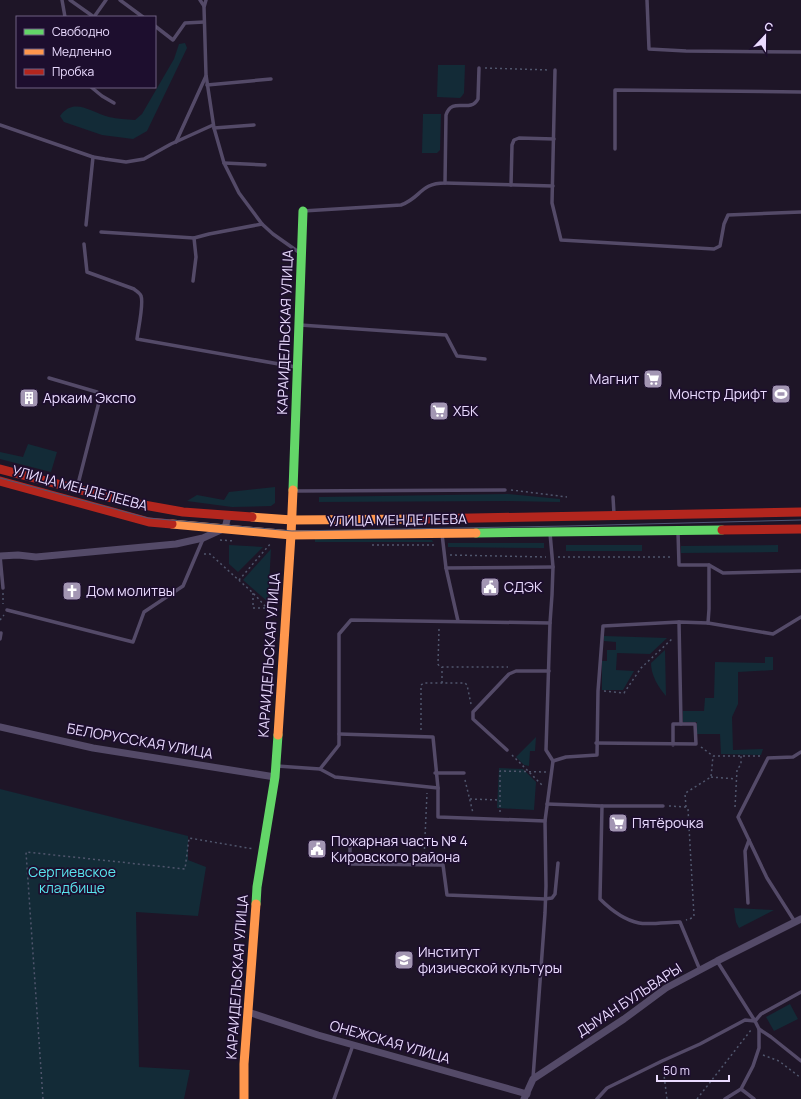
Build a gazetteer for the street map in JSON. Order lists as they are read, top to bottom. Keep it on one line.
{"streets":{"main road":["КАРАИДЕЛЬСКАЯ УЛИЦА","УЛИЦА МЕНДЕЛЕЕВА"],"street":["БЕЛОРУССКАЯ УЛИЦА","ДЫУАН БУЛЬВАРЫ","ОНЕЖСКАЯ УЛИЦА"]},"crossings":[["КАРАИДЕЛЬСКАЯ УЛИЦА","УЛИЦА МЕНДЕЛЕЕВА"],["КАРАИДЕЛЬСКАЯ УЛИЦА","БЕЛОРУССКАЯ УЛИЦА"],["КАРАИДЕЛЬСКАЯ УЛИЦА","ОНЕЖСКАЯ УЛИЦА"]],"parks":["Сергиевское кладбище"],"places":{"supermarket":["Магнит","ХБК","Пятёрочка"],"sports":["Монстр Дрифт"],"building":["Аркаим Экспо"],"public building":["СДЭК","Пожарная часть № 4 Кировского района"],"church":["Дом молитвы"],"school or university":["Институт физической культуры"]},"legend":["Свободно","Медленно","Пробка"],"scale_bar":"50 m","north":"top"}
